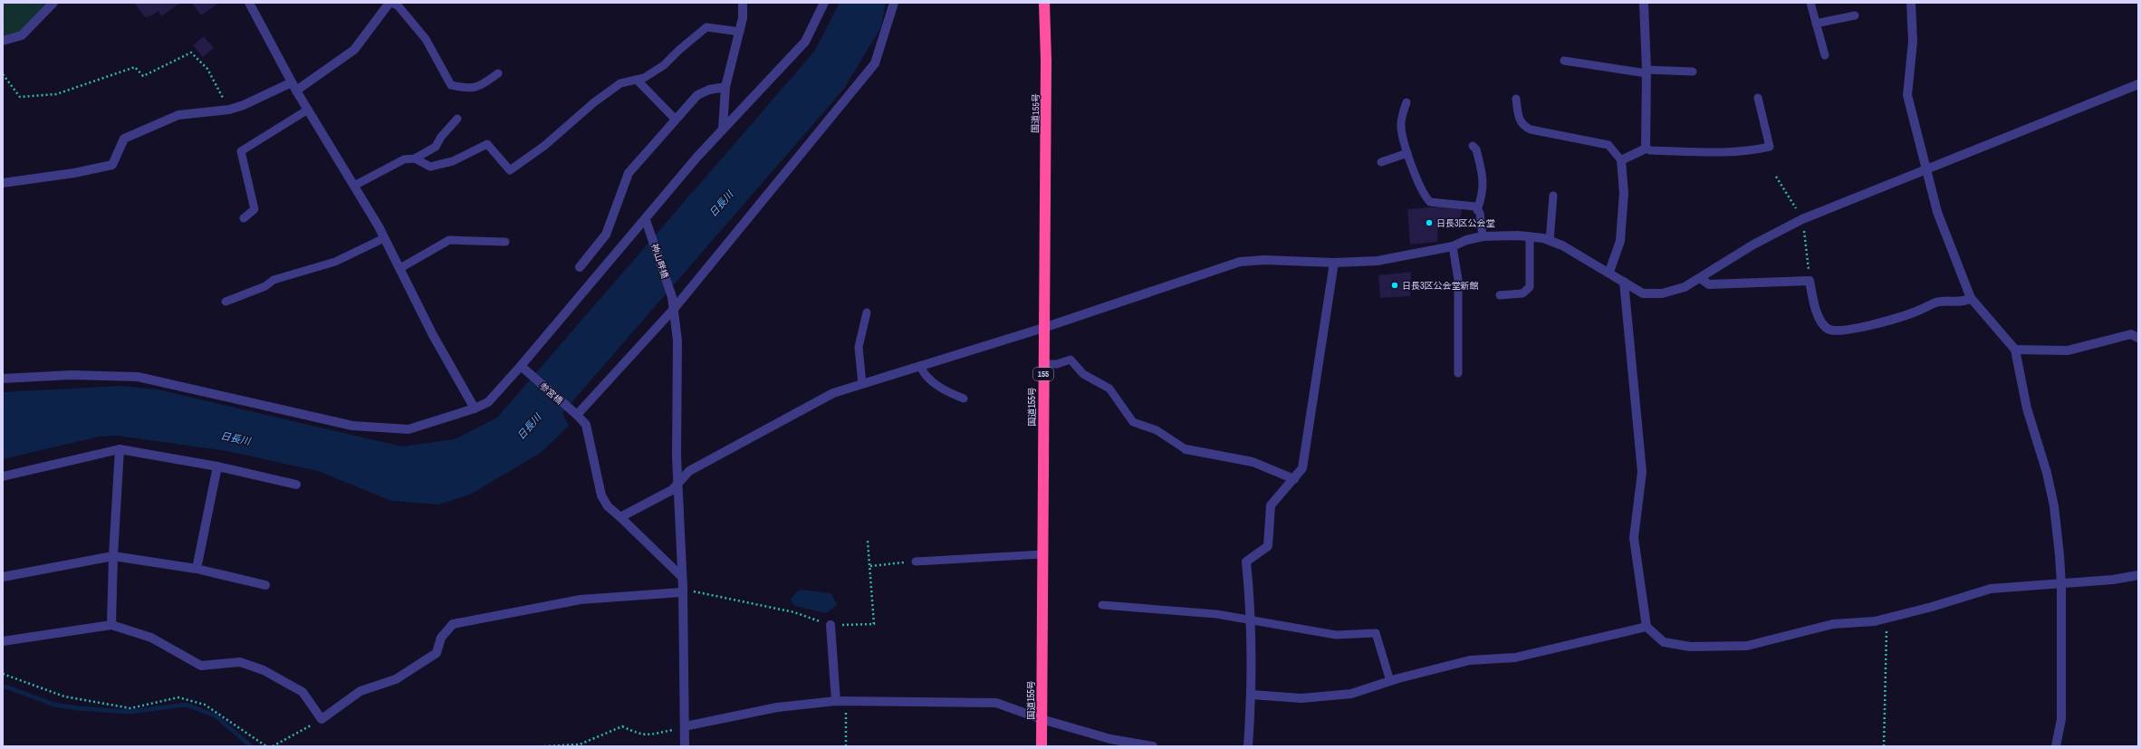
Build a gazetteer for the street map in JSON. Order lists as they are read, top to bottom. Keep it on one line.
{"streets":{"highway":["国道155号","155"],"street":["神山畔橋","参宮橋"]},"crossings":[["神山畔橋","参宮橋"]],"water":["日長川"],"places":["日長3区公会堂","日長3区公会堂新館"]}
